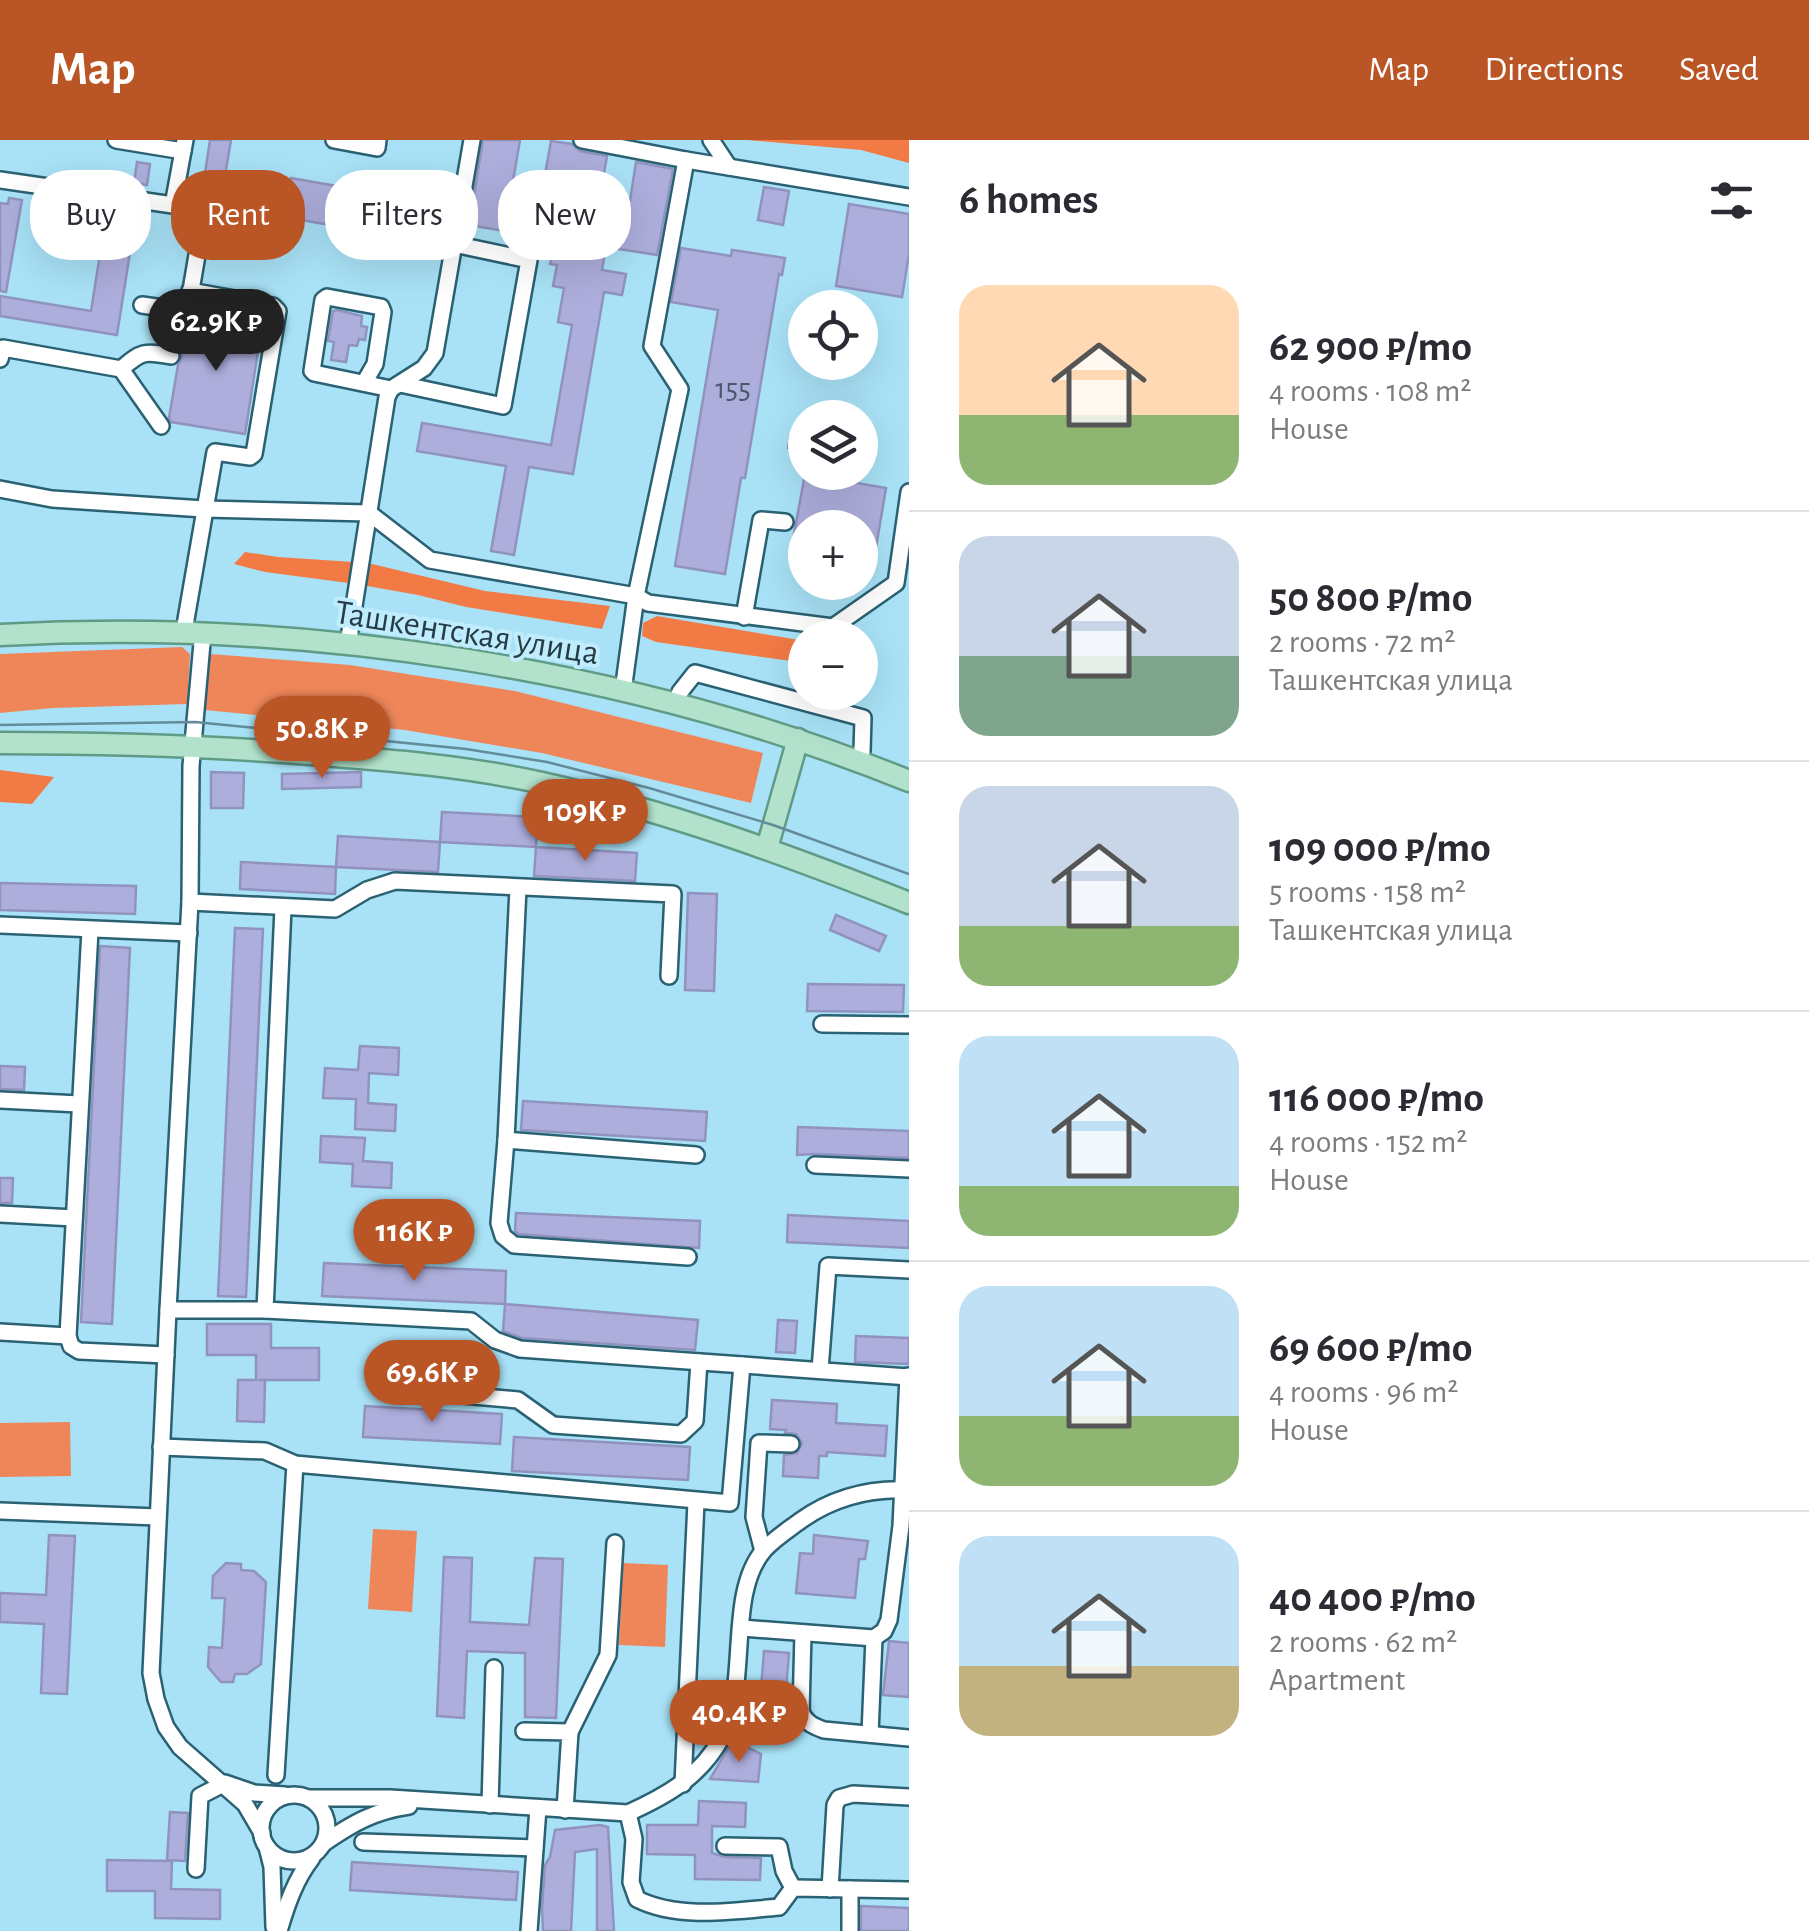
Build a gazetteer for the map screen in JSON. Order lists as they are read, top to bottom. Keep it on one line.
{"streets":{"main road":["Ташкентская улица"]},"house_numbers":["155"],"page":{"header":"Map","nav":["Map","Directions","Saved"],"heading":"6 homes","chip":["Buy","Rent","Filters","New"],"list":[{"name":"62 900 ₽/mo","note":"4 rooms · 108 m² · House"},{"name":"50 800 ₽/mo","note":"2 rooms · 72 m² · Ташкентская улица"},{"name":"109 000 ₽/mo","note":"5 rooms · 158 m² · Ташкентская улица"},{"name":"116 000 ₽/mo","note":"4 rooms · 152 m² · House"},{"name":"69 600 ₽/mo","note":"4 rooms · 96 m² · House"},{"name":"40 400 ₽/mo","note":"2 rooms · 62 m² · Apartment"}],"price":["62.9K ₽","50.8K ₽","109K ₽","116K ₽","69.6K ₽","40.4K ₽"],"map_buttons":["+","−"]}}
